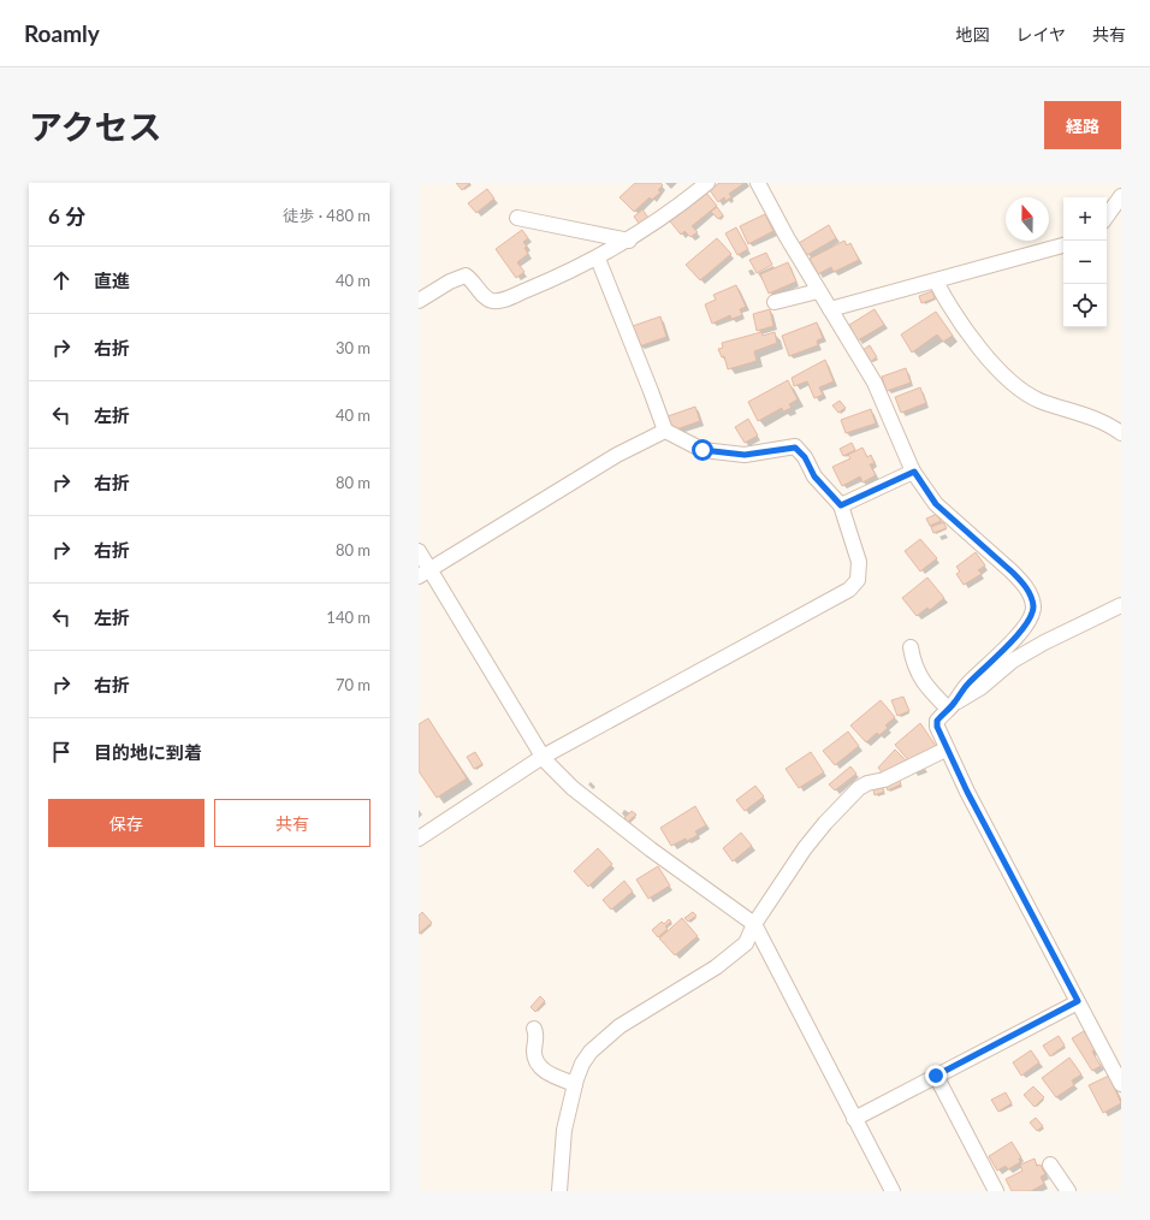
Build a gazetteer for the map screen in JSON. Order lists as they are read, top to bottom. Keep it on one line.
{"north":"top","page":{"header":"Roamly","nav":["地図","レイヤ","共有"],"title":"アクセス","buttons":["経路",["保存","共有"]],"heading":["6 分","徒歩 · 480 m"],"map_buttons":["+","−"],"list":[["直進","40 m"],["右折","30 m"],["左折","40 m"],["右折","80 m"],["右折","80 m"],["左折","140 m"],["右折","70 m"],"目的地に到着"]}}
